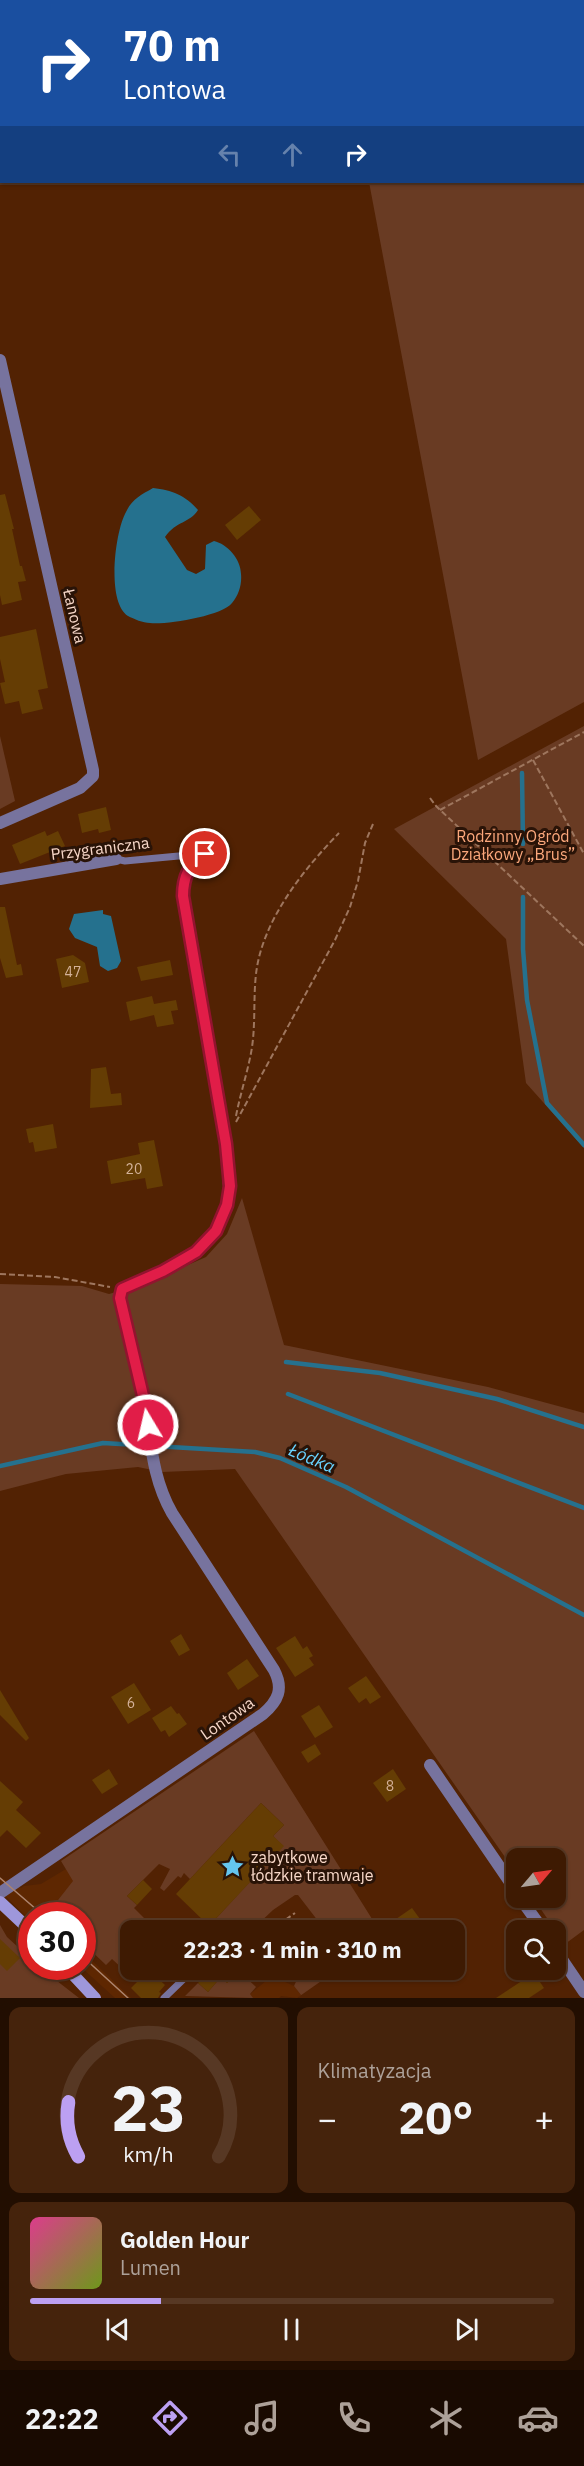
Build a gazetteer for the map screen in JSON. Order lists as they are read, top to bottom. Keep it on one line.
{"streets":{"street":["Łanowa","Przygraniczna","Lontowa"]},"water":["Łódka"],"parks":["Rodzinny Ogród Działkowy „Brus”"],"places":{"place":["zabytkowe łódzkie tramwaje"]},"house_numbers":["47","20","6","8"],"north":"top right","page":{"turn":["70 m","Lontowa"],"limit":"30","trip":"22:23 · 1 min · 310 m","tile":"Klimatyzacja","heat":["−","20°","+"],"song":["Golden Hour","Lumen"],"tabs":"22:22","gauge":["23","km/h"]}}
